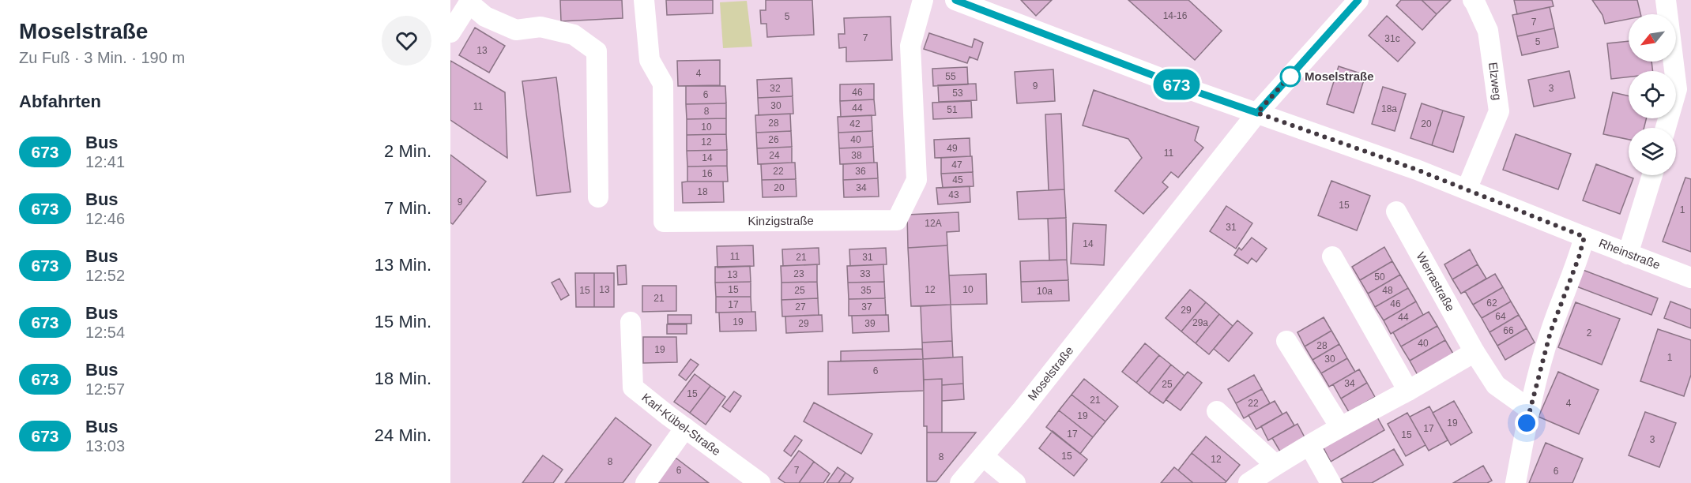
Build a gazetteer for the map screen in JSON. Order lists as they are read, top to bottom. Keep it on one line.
{"streets":{"street":["Elzweg","Kinzigstraße","Rheinstraße","Werrastraße","Moselstraße","Karl-Kübel-Straße"]},"crossings":[["Elzweg","Rheinstraße"],["Rheinstraße","Moselstraße"]],"places":["Moselstraße"],"lines":["bus line 673"],"house_numbers":["14-16","5","7","7","31c","5","13","4","55","9","32","3","46","53","6","30","11","44","18a","51","8","28","42","20","10","26","40","12","49","11","24","38","14","47","22","36","16","45","20","34","18","43","9","15","1","12A","31","14","11","21","31","23","33","13","50","13","15","12","10","15","25","35","48","10a","21","62","46","17","27","37","29","64","44","19","29a","29","39","66","2","40","28","19","1","30","6","34","25","15","21","22","4","19","19","17","17","15","3","15","8","12","8","6","7","6"],"north":"bottom left","page":{"heading":[["Moselstraße","Zu Fuß · 3 Min. · 190 m"],"Abfahrten"],"on_map":"673","list":[{"mark":"673","name":"Bus","note":"12:41","value":"2 Min."},{"mark":"673","name":"Bus","note":"12:46","value":"7 Min."},{"mark":"673","name":"Bus","note":"12:52","value":"13 Min."},{"mark":"673","name":"Bus","note":"12:54","value":"15 Min."},{"mark":"673","name":"Bus","note":"12:57","value":"18 Min."},{"mark":"673","name":"Bus","note":"13:03","value":"24 Min."}]}}
